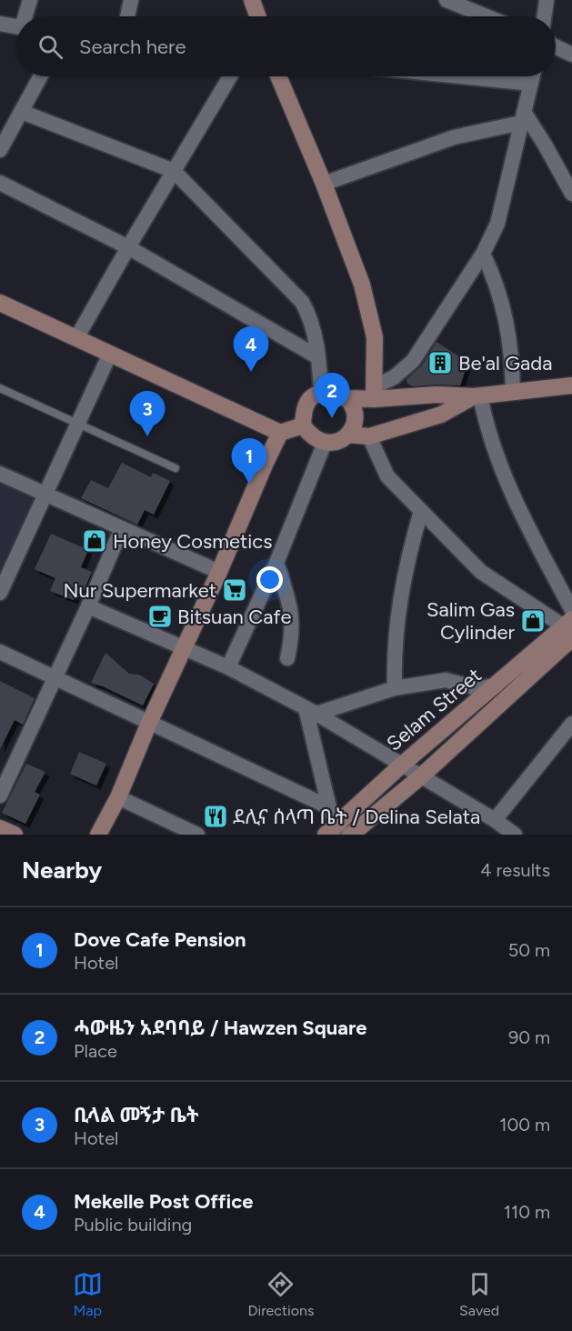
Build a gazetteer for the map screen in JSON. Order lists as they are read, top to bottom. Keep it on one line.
{"streets":{"street":["Selam Street"]},"places":{"building":["Be'al Gada"],"shop":["Honey Cosmetics","Salim Gas Cylinder"],"supermarket":["Nur Supermarket"],"cafe":["Bitsuan Cafe"],"restaurant":["ደሊና ሰላጣ ቤት / Delina Selata"]},"page":{"search":"Search here","pins":["4","2","3","1"],"heading":["Nearby","4 results"],"list":[{"mark":"1","name":"Dove Cafe Pension","note":"Hotel","value":"50 m"},{"mark":"2","name":"ሓውዜን አደባባይ / Hawzen Square","note":"Place","value":"90 m"},{"mark":"3","name":"ቢላል መኝታ ቤት","note":"Hotel","value":"100 m"},{"mark":"4","name":"Mekelle Post Office","note":"Public building","value":"110 m"}],"nav":["Map","Directions","Saved"]}}
